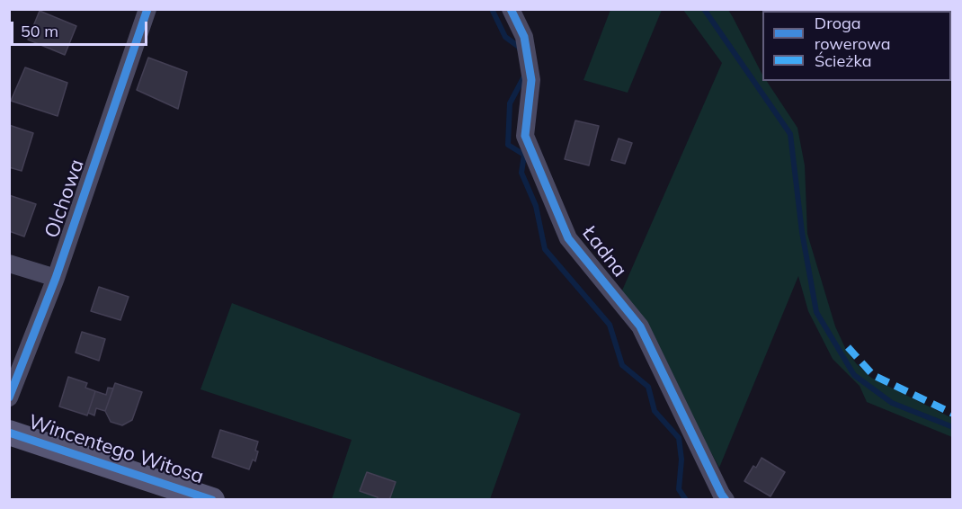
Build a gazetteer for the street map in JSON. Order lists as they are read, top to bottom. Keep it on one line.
{"streets":{"street":["Olchowa","Ładna","Wincentego Witosa"]},"legend":["Droga rowerowa","Ścieżka"],"scale_bar":"50 m"}
